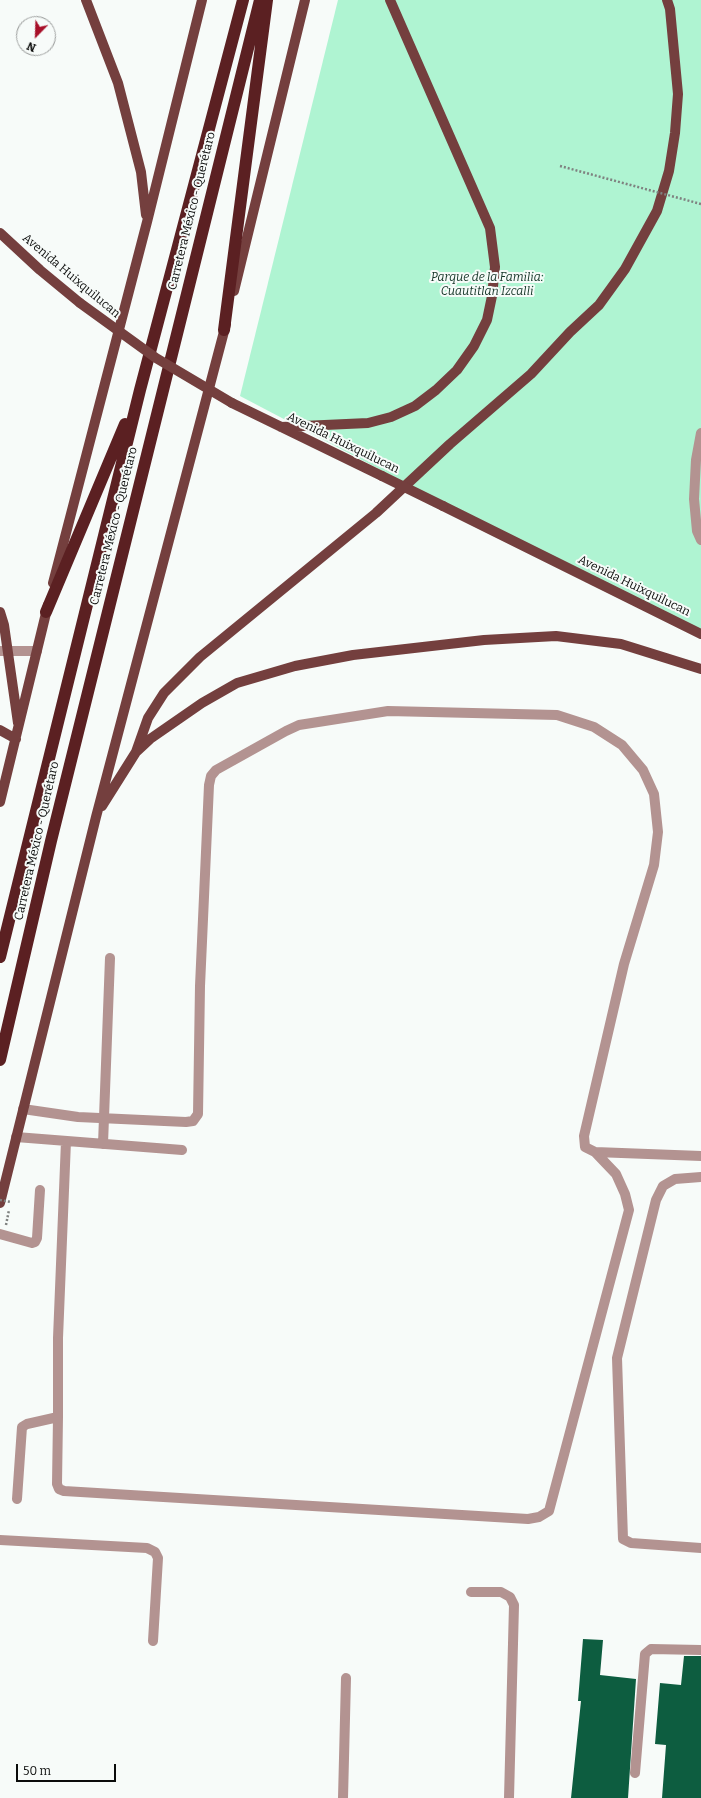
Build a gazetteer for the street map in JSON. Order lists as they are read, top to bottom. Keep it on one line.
{"streets":{"highway":["Carretera México - Querétaro"],"main road":["Avenida Huixquilucan"]},"parks":["Parque de la Familia: Cuautitlan Izcalli"],"scale_bar":"50 m","north":"bottom left"}
